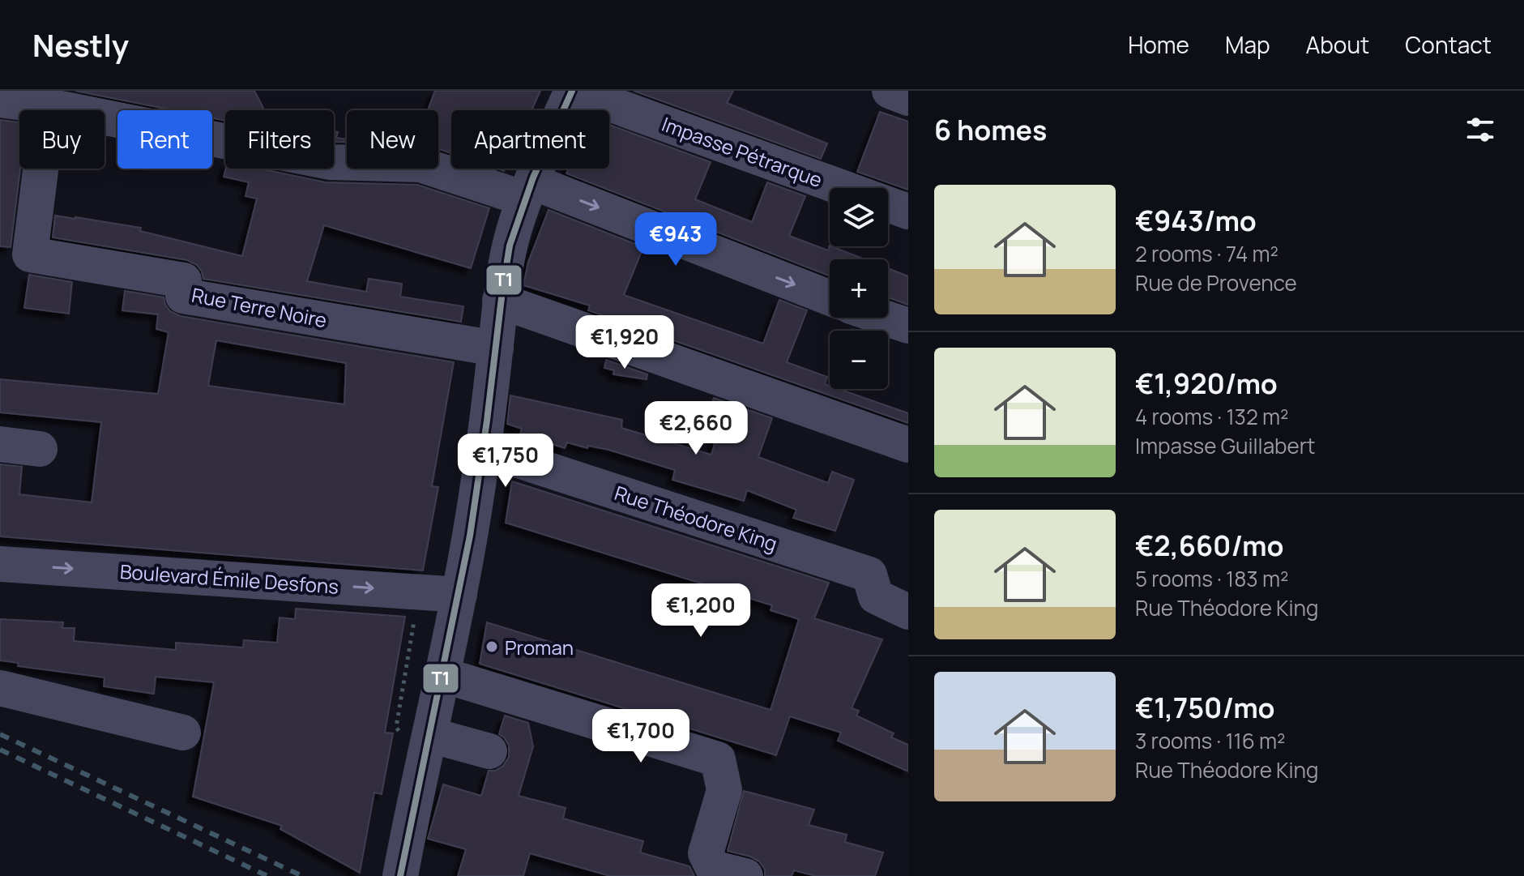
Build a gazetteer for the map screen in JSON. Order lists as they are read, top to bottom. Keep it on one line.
{"streets":{"street":["Impasse Pétrarque","Rue Terre Noire","Rue Théodore King","Boulevard Émile Desfons"]},"places":["Proman"],"lines":["transit line T1"],"page":{"header":"Nestly","nav":["Home","Map","About","Contact"],"heading":"6 homes","chip":["Buy","Rent","Filters","New","Apartment"],"list":[{"name":"€943/mo","note":"2 rooms · 74 m² · Rue de Provence"},{"name":"€1,920/mo","note":"4 rooms · 132 m² · Impasse Guillabert"},{"name":"€2,660/mo","note":"5 rooms · 183 m² · Rue Théodore King"},{"name":"€1,750/mo","note":"3 rooms · 116 m² · Rue Théodore King"}],"map_buttons":["+","−"],"price":["€943","€1,920","€2,660","€1,750","€1,200","€1,700"]}}
